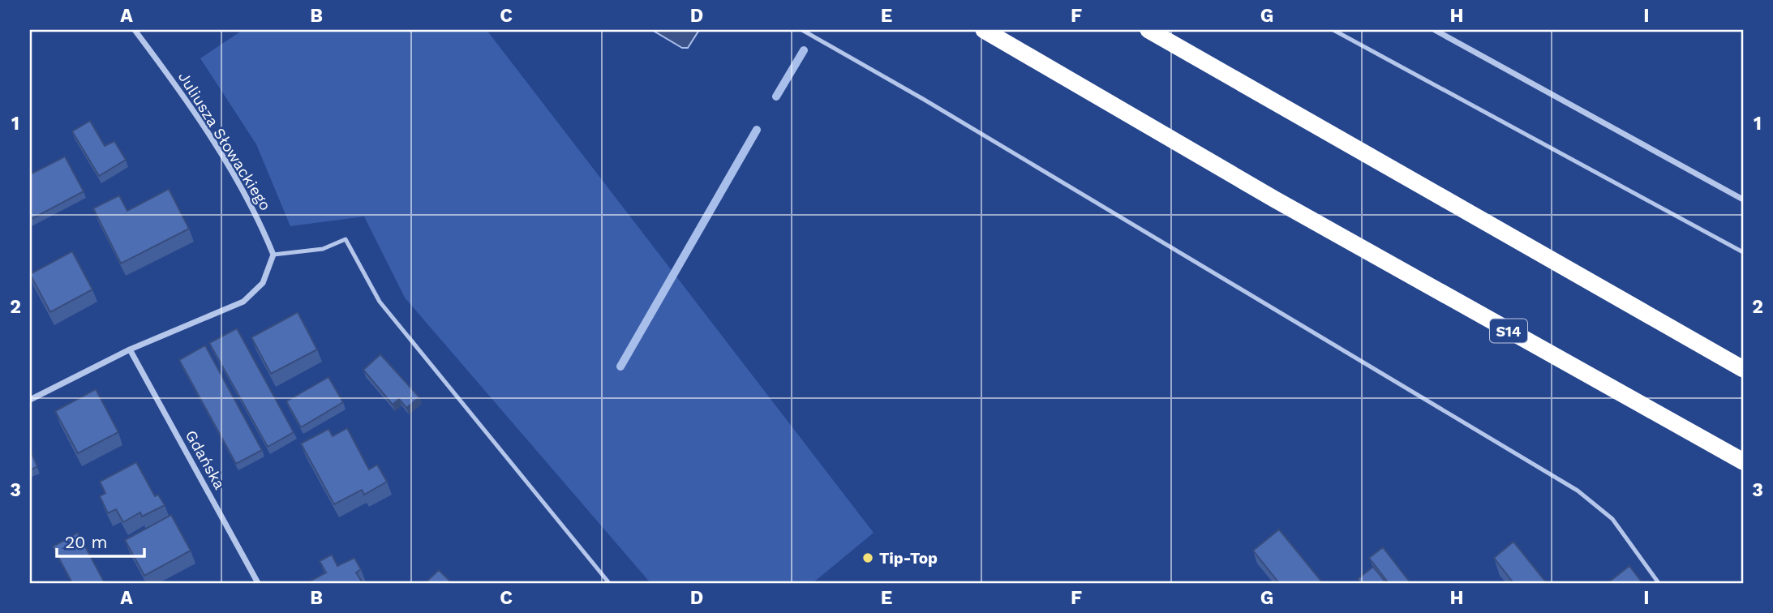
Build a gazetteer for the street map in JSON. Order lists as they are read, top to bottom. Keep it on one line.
{"streets":{"highway":["S14"],"street":["Juliusza Słowackiego","Gdańska"]},"places":["Tip-Top"],"scale_bar":"20 m","grid":{"columns":["A","B","C","D","E","F","G","H","I"],"rows":["1","2","3"]}}
